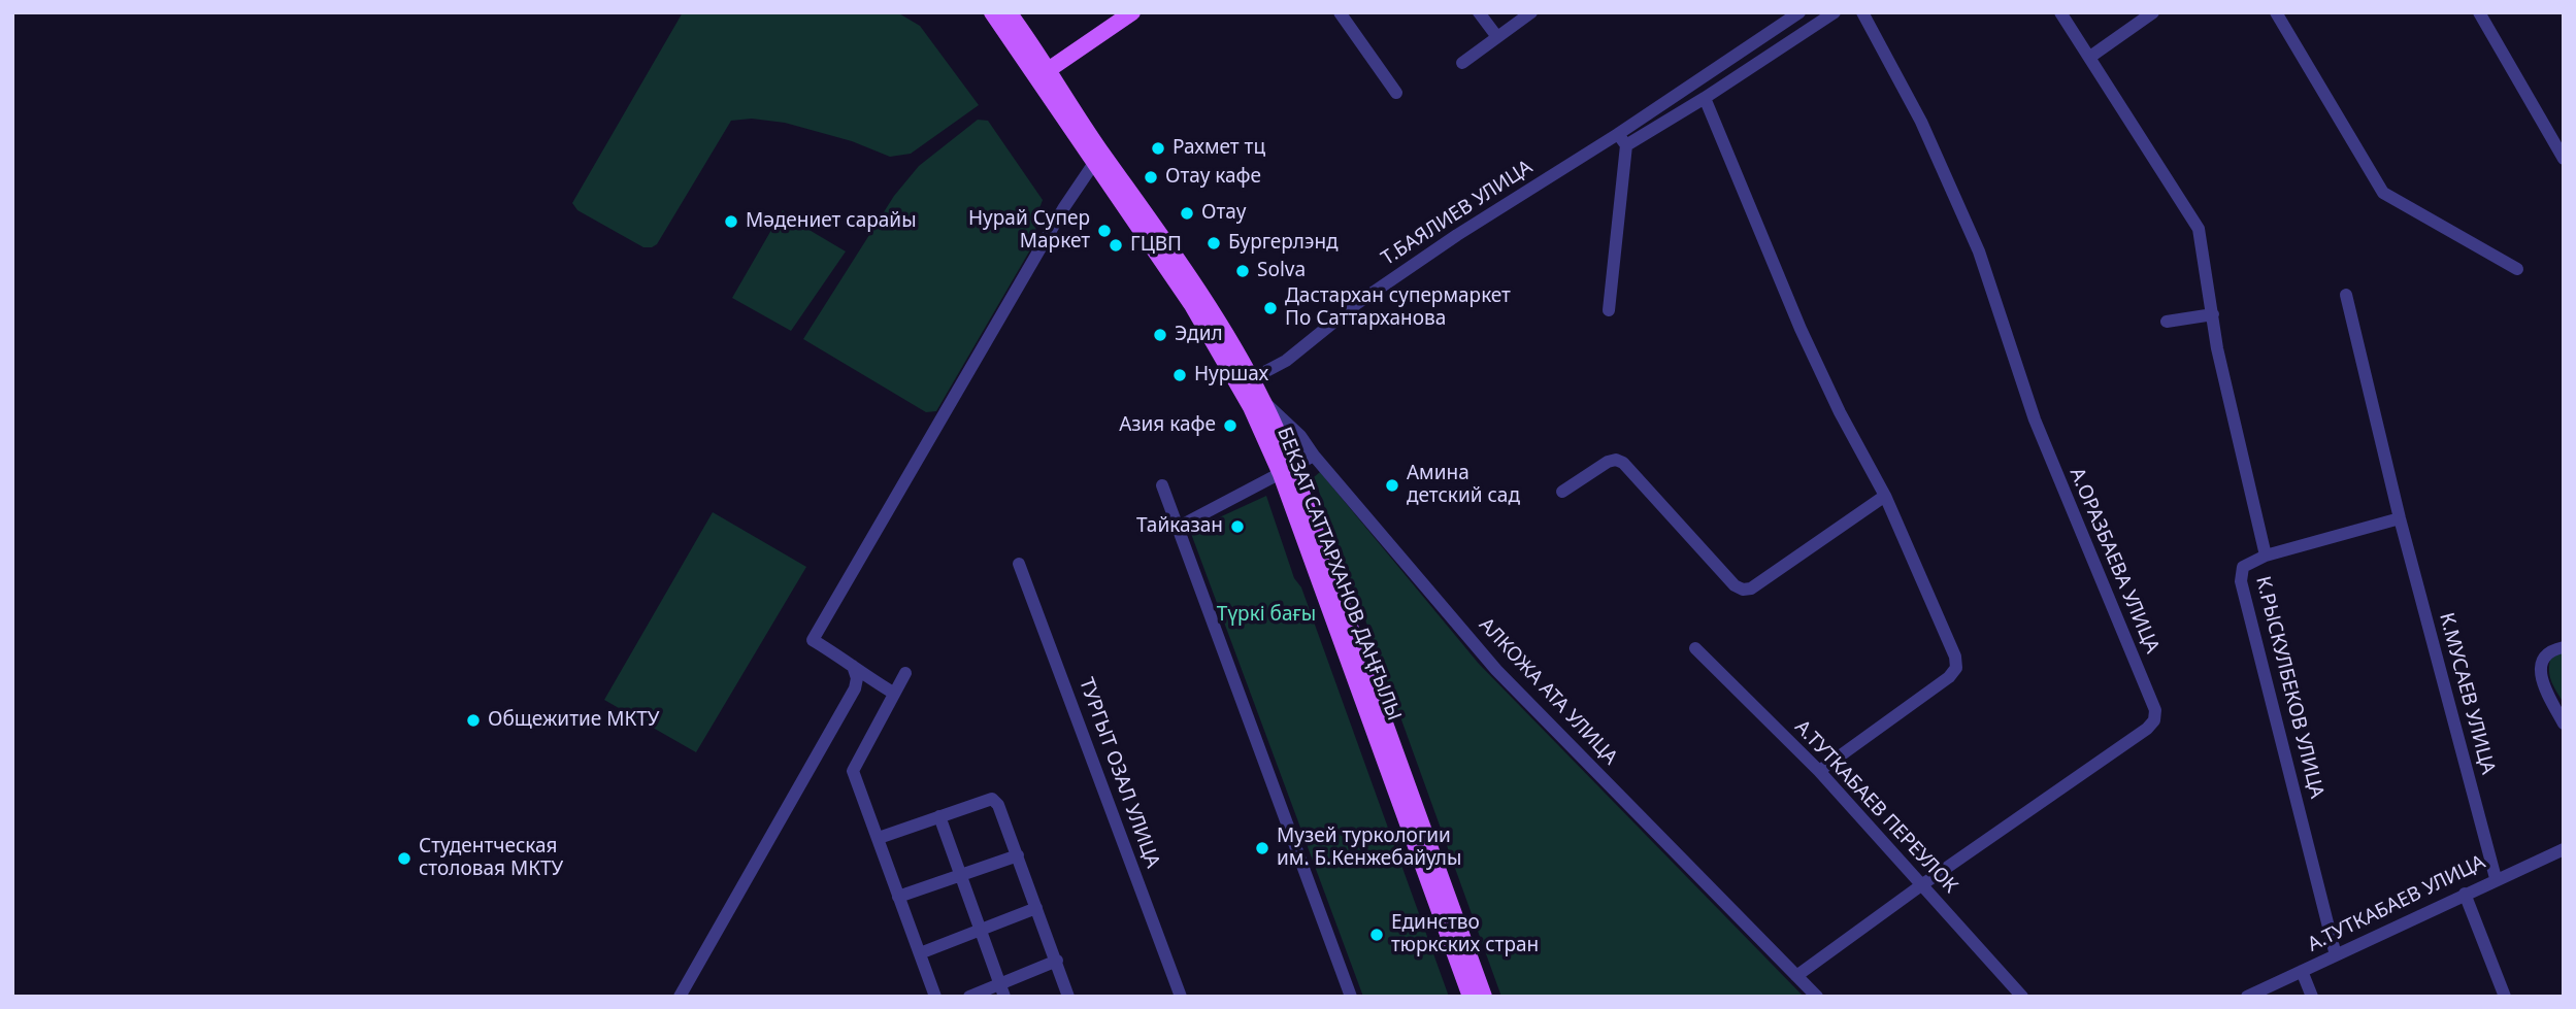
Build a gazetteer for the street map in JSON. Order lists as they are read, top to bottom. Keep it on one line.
{"streets":{"main road":["БЕКЗАТ САТТАРХАНОВ ДАҢҒЫЛЫ"],"street":["Т.БАЯЛИЕВ УЛИЦА","А.ОРАЗБАЕВА УЛИЦА","К.РЫСКУЛБЕКОВ УЛИЦА","АЛКОЖА АТА УЛИЦА","К.МУСАЕВ УЛИЦА","ТУРГЫТ ОЗАЛ УЛИЦА","А.ТУТКАБАЕВ ПЕРЕУЛОК","А.ТУТКАБАЕВ УЛИЦА"]},"crossings":[["Т.БАЯЛИЕВ УЛИЦА","БЕКЗАТ САТТАРХАНОВ ДАҢҒЫЛЫ"],["А.ОРАЗБАЕВА УЛИЦА","АЛКОЖА АТА УЛИЦА"],["А.ОРАЗБАЕВА УЛИЦА","А.ТУТКАБАЕВ ПЕРЕУЛОК"],["БЕКЗАТ САТТАРХАНОВ ДАҢҒЫЛЫ","АЛКОЖА АТА УЛИЦА"],["К.РЫСКУЛБЕКОВ УЛИЦА","А.ТУТКАБАЕВ УЛИЦА"],["К.МУСАЕВ УЛИЦА","А.ТУТКАБАЕВ УЛИЦА"]],"parks":["Түркі бағы"],"places":["Рахмет тц","Отау кафе","Отау","Мәдениет сарайы","Нурай Супер Маркет","Бургерлэнд","ГЦВП","Solva","Дастархан супермаркет По Саттарханова","Эдил","Нуршах","Азия кафе","Амина детский сад","Тайказан","Общежитие МКТУ","Музей туркологии им. Б.Кенжебайулы","Студентческая столовая МКТУ","Единство тюркских стран"]}
